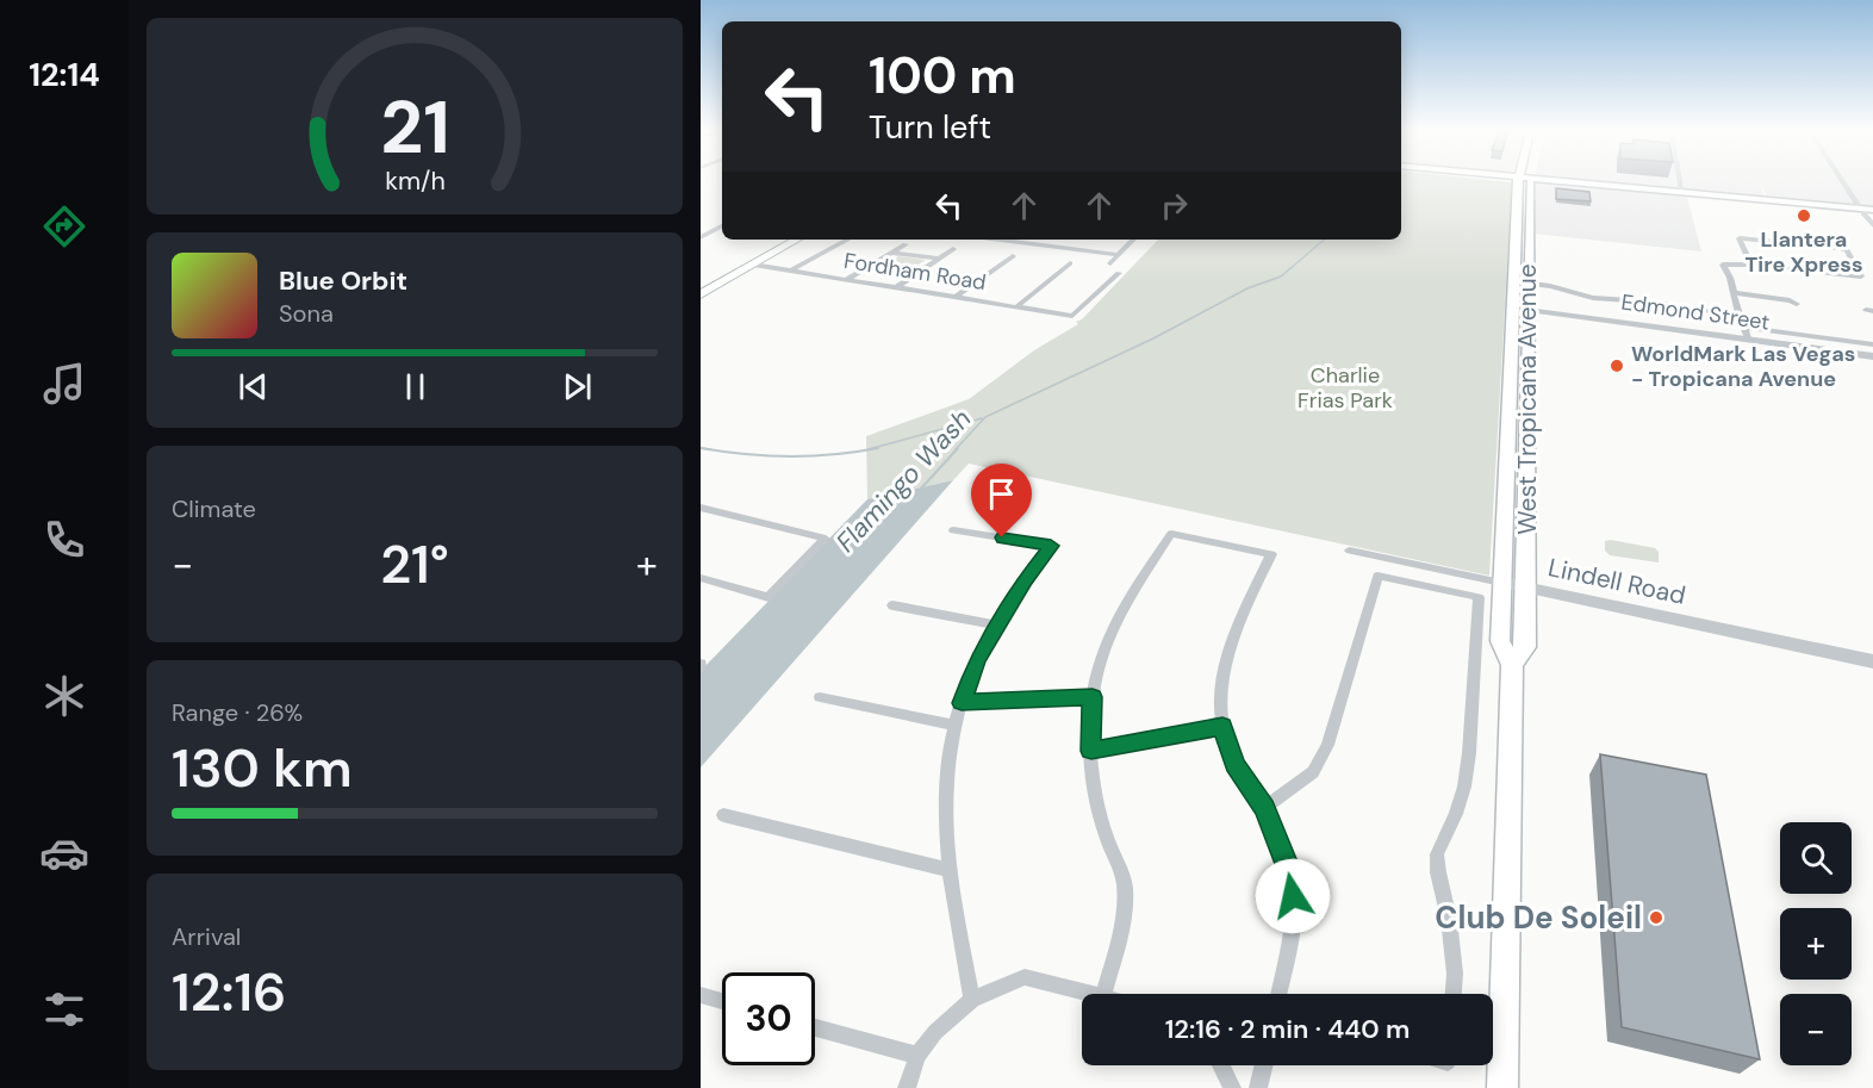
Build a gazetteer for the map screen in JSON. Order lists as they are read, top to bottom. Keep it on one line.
{"streets":{"main road":["West Tropicana Avenue"],"street":["Fordham Road","Edmond Street","Lindell Road"]},"crossings":[["Edmond Street","West Tropicana Avenue"],["West Tropicana Avenue","Lindell Road"]],"water":["Flamingo Wash"],"parks":["Charlie Frias Park"],"places":["Llantera Tire Xpress","WorldMark Las Vegas - Tropicana Avenue","Club De Soleil"],"page":{"tabs":"12:14","turn":["100 m","Turn left"],"song":["Blue Orbit","Sona"],"tile":["Climate",["Range · 26%","130 km"],["Arrival","12:16"]],"heat":["−","21°","+"],"map_buttons":["+","−"],"limit":"30","trip":"12:16 · 2 min · 440 m","gauge":["21","km/h"]}}
